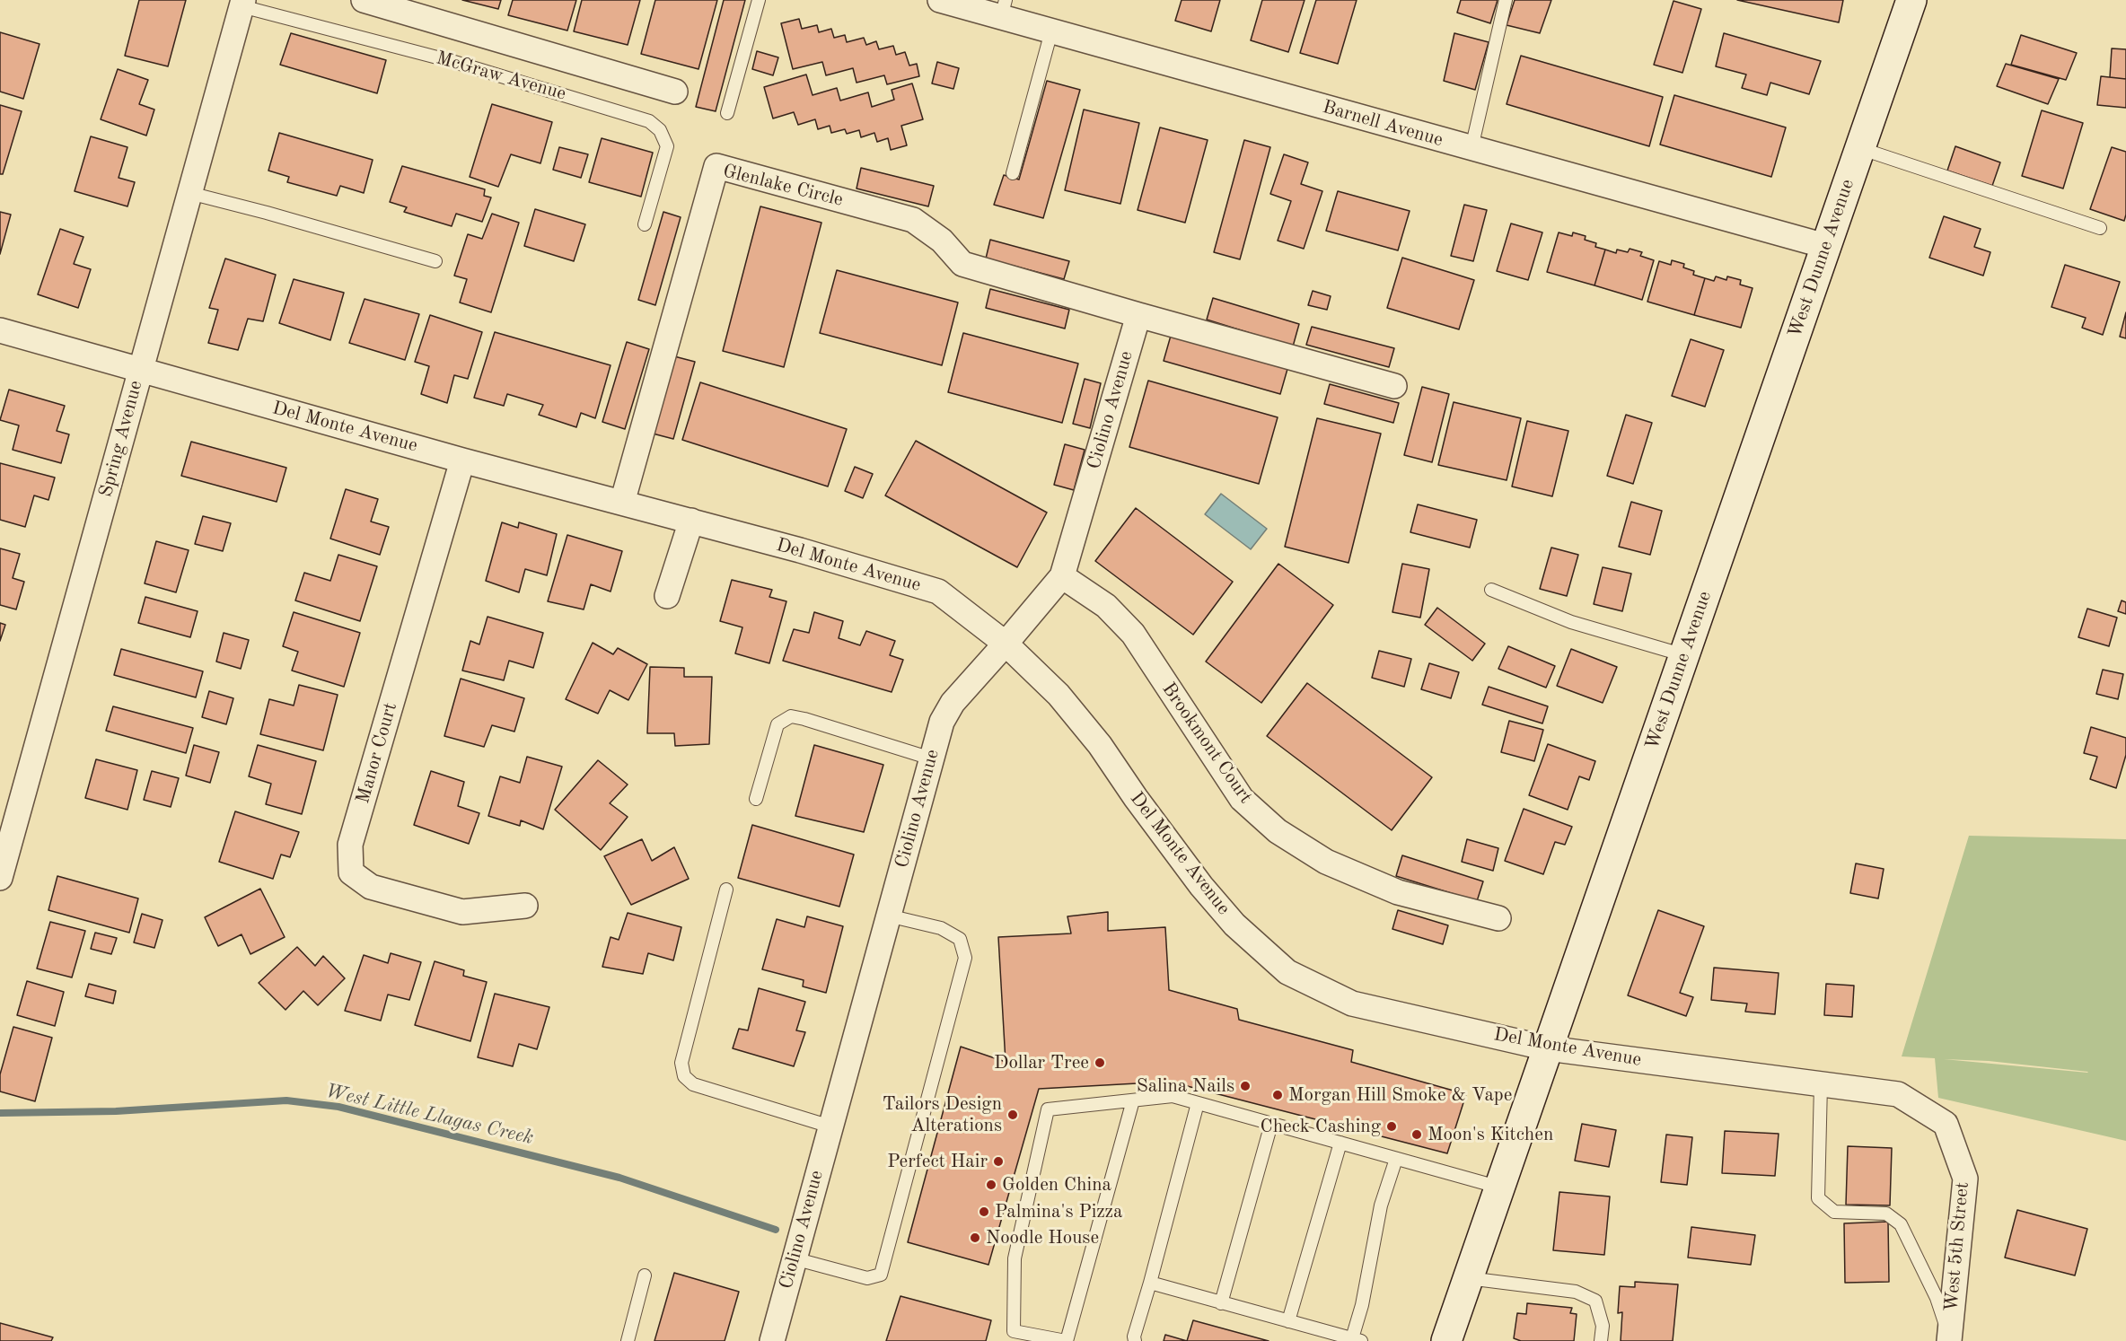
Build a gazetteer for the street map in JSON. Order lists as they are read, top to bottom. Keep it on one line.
{"streets":{"main road":["West Dunne Avenue"],"street":["McGraw Avenue","Barnell Avenue","Glenlake Circle","Ciolino Avenue","Del Monte Avenue","Spring Avenue","Brookmont Court","Manor Court","West 5th Street"]},"crossings":[["McGraw Avenue","Spring Avenue"],["Barnell Avenue","West Dunne Avenue"],["Glenlake Circle","Ciolino Avenue"],["Glenlake Circle","Del Monte Avenue"],["West Dunne Avenue","Del Monte Avenue"],["Ciolino Avenue","Del Monte Avenue"],["Ciolino Avenue","Brookmont Court"],["Del Monte Avenue","Spring Avenue"],["Del Monte Avenue","Manor Court"],["Del Monte Avenue","West 5th Street"]],"water":["West Little Llagas Creek"],"places":["Dollar Tree","Salina Nails","Morgan Hill Smoke & Vape","Tailors Design Alterations","Check Cashing","Moon's Kitchen","Perfect Hair","Golden China","Palmina's Pizza","Noodle House"]}
